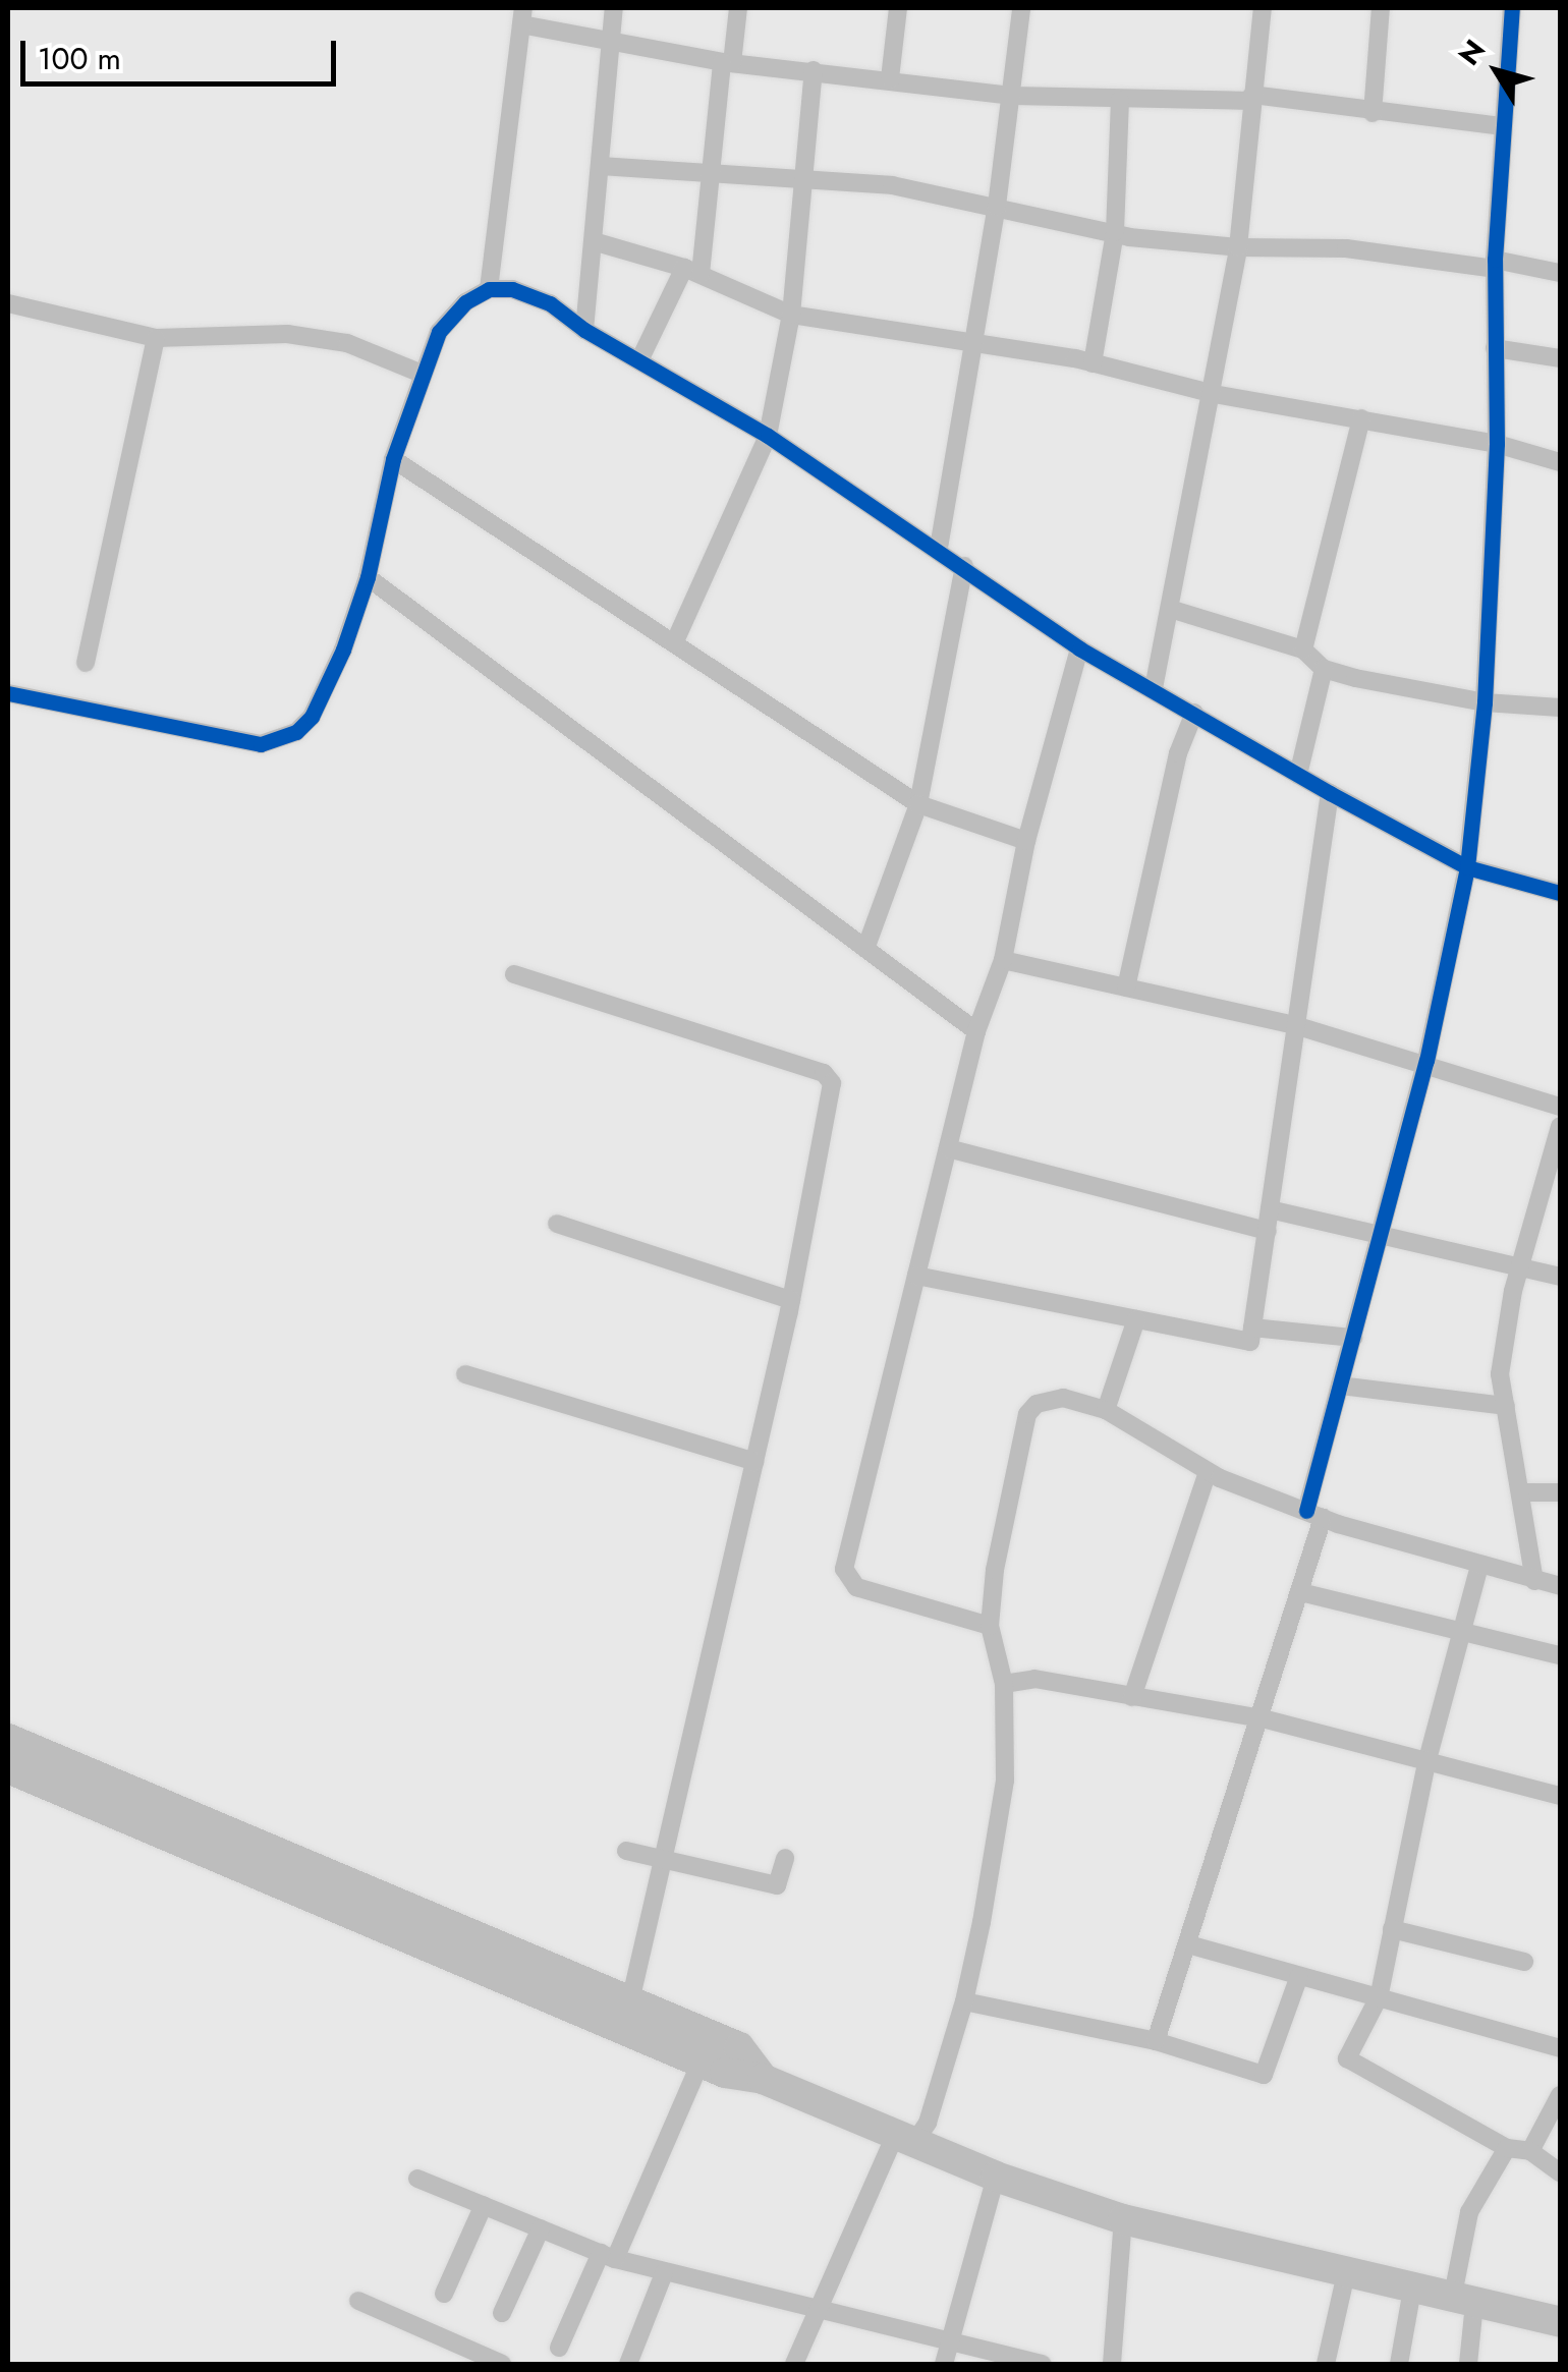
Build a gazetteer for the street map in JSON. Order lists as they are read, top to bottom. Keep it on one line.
{"scale_bar":"100 m","north":"top left"}
